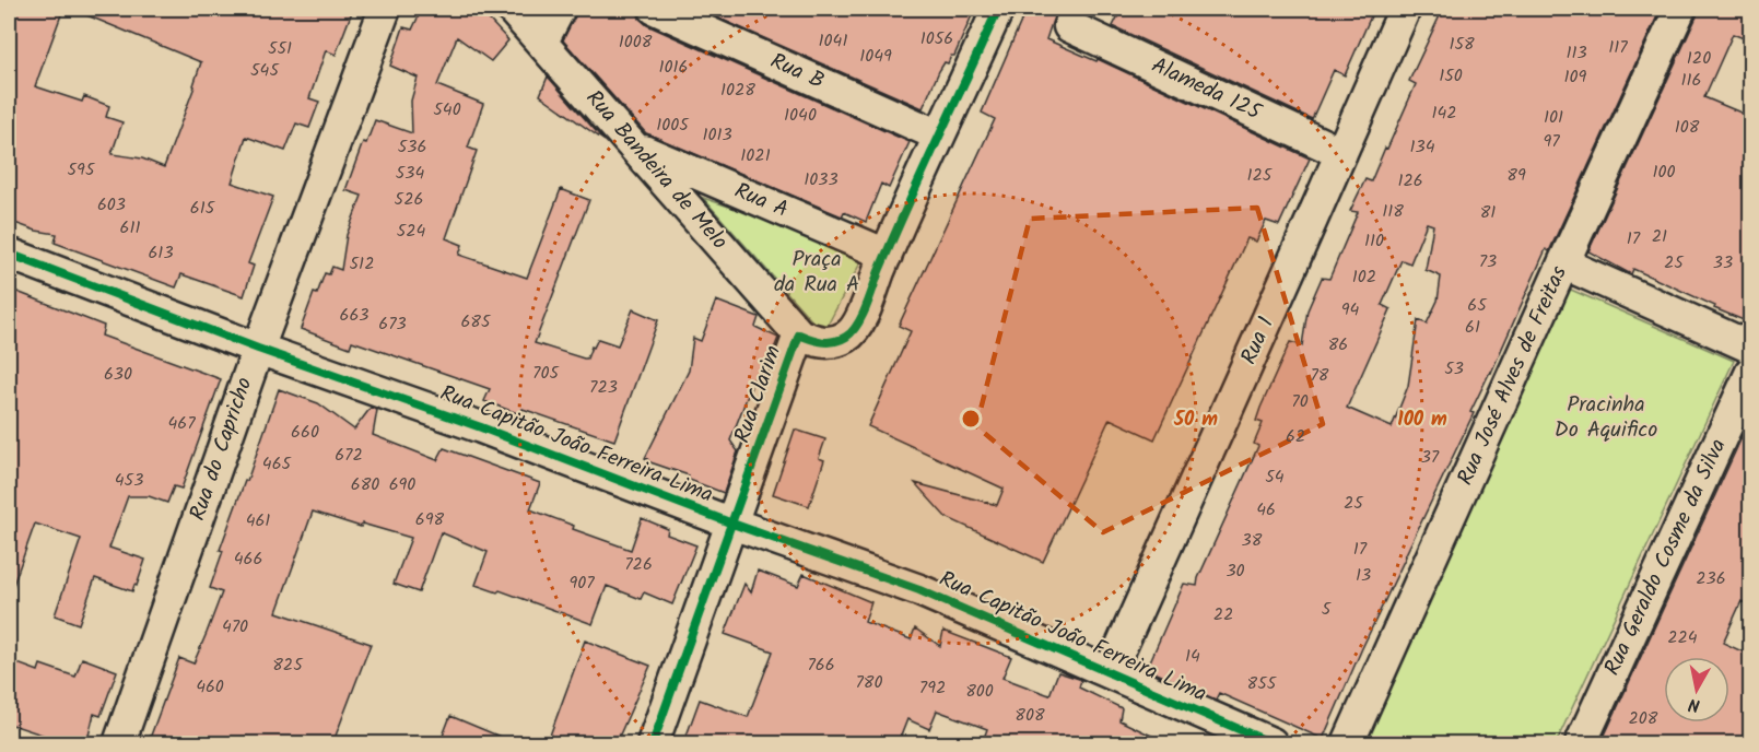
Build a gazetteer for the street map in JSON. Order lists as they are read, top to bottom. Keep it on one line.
{"streets":{"street":["Rua B","Alameda 125","Rua Bandeira de Melo","Rua A","Rua 1","Rua José Alves de Freitas","Rua Clarim","Rua Capitão João Ferreira Lima","Rua do Capricho","Rua Geraldo Cosme da Silva"]},"crossings":[["Rua B","Rua Clarim"],["Alameda 125","Rua 1"],["Rua Bandeira de Melo","Rua A"],["Rua Bandeira de Melo","Rua Clarim"],["Rua A","Rua Clarim"],["Rua 1","Rua Capitão João Ferreira Lima"],["Rua Clarim","Rua Capitão João Ferreira Lima"],["Rua Capitão João Ferreira Lima","Rua do Capricho"]],"parks":["Praça da Rua A","Pracinha Do Aquifico"],"house_numbers":["1056","1041","1008","158","117","551","113","1049","120","1016","545","150","109","116","1028","540","142","1040","101","1005","108","1013","97","536","134","1021","595","100","534","125","89","1033","126","526","603","615","118","81","611","524","21","17","110","613","73","25","33","512","102","65","94","663","685","673","61","86","53","705","630","78","723","70","467","660","62","672","37","465","54","453","680","690","25","46","698","461","38","17","466","726","30","13","236","907","5","22","470","224","14","825","766","780","855","460","792","800","808","208"],"north":"bottom","rings":["50 m","100 m"]}
